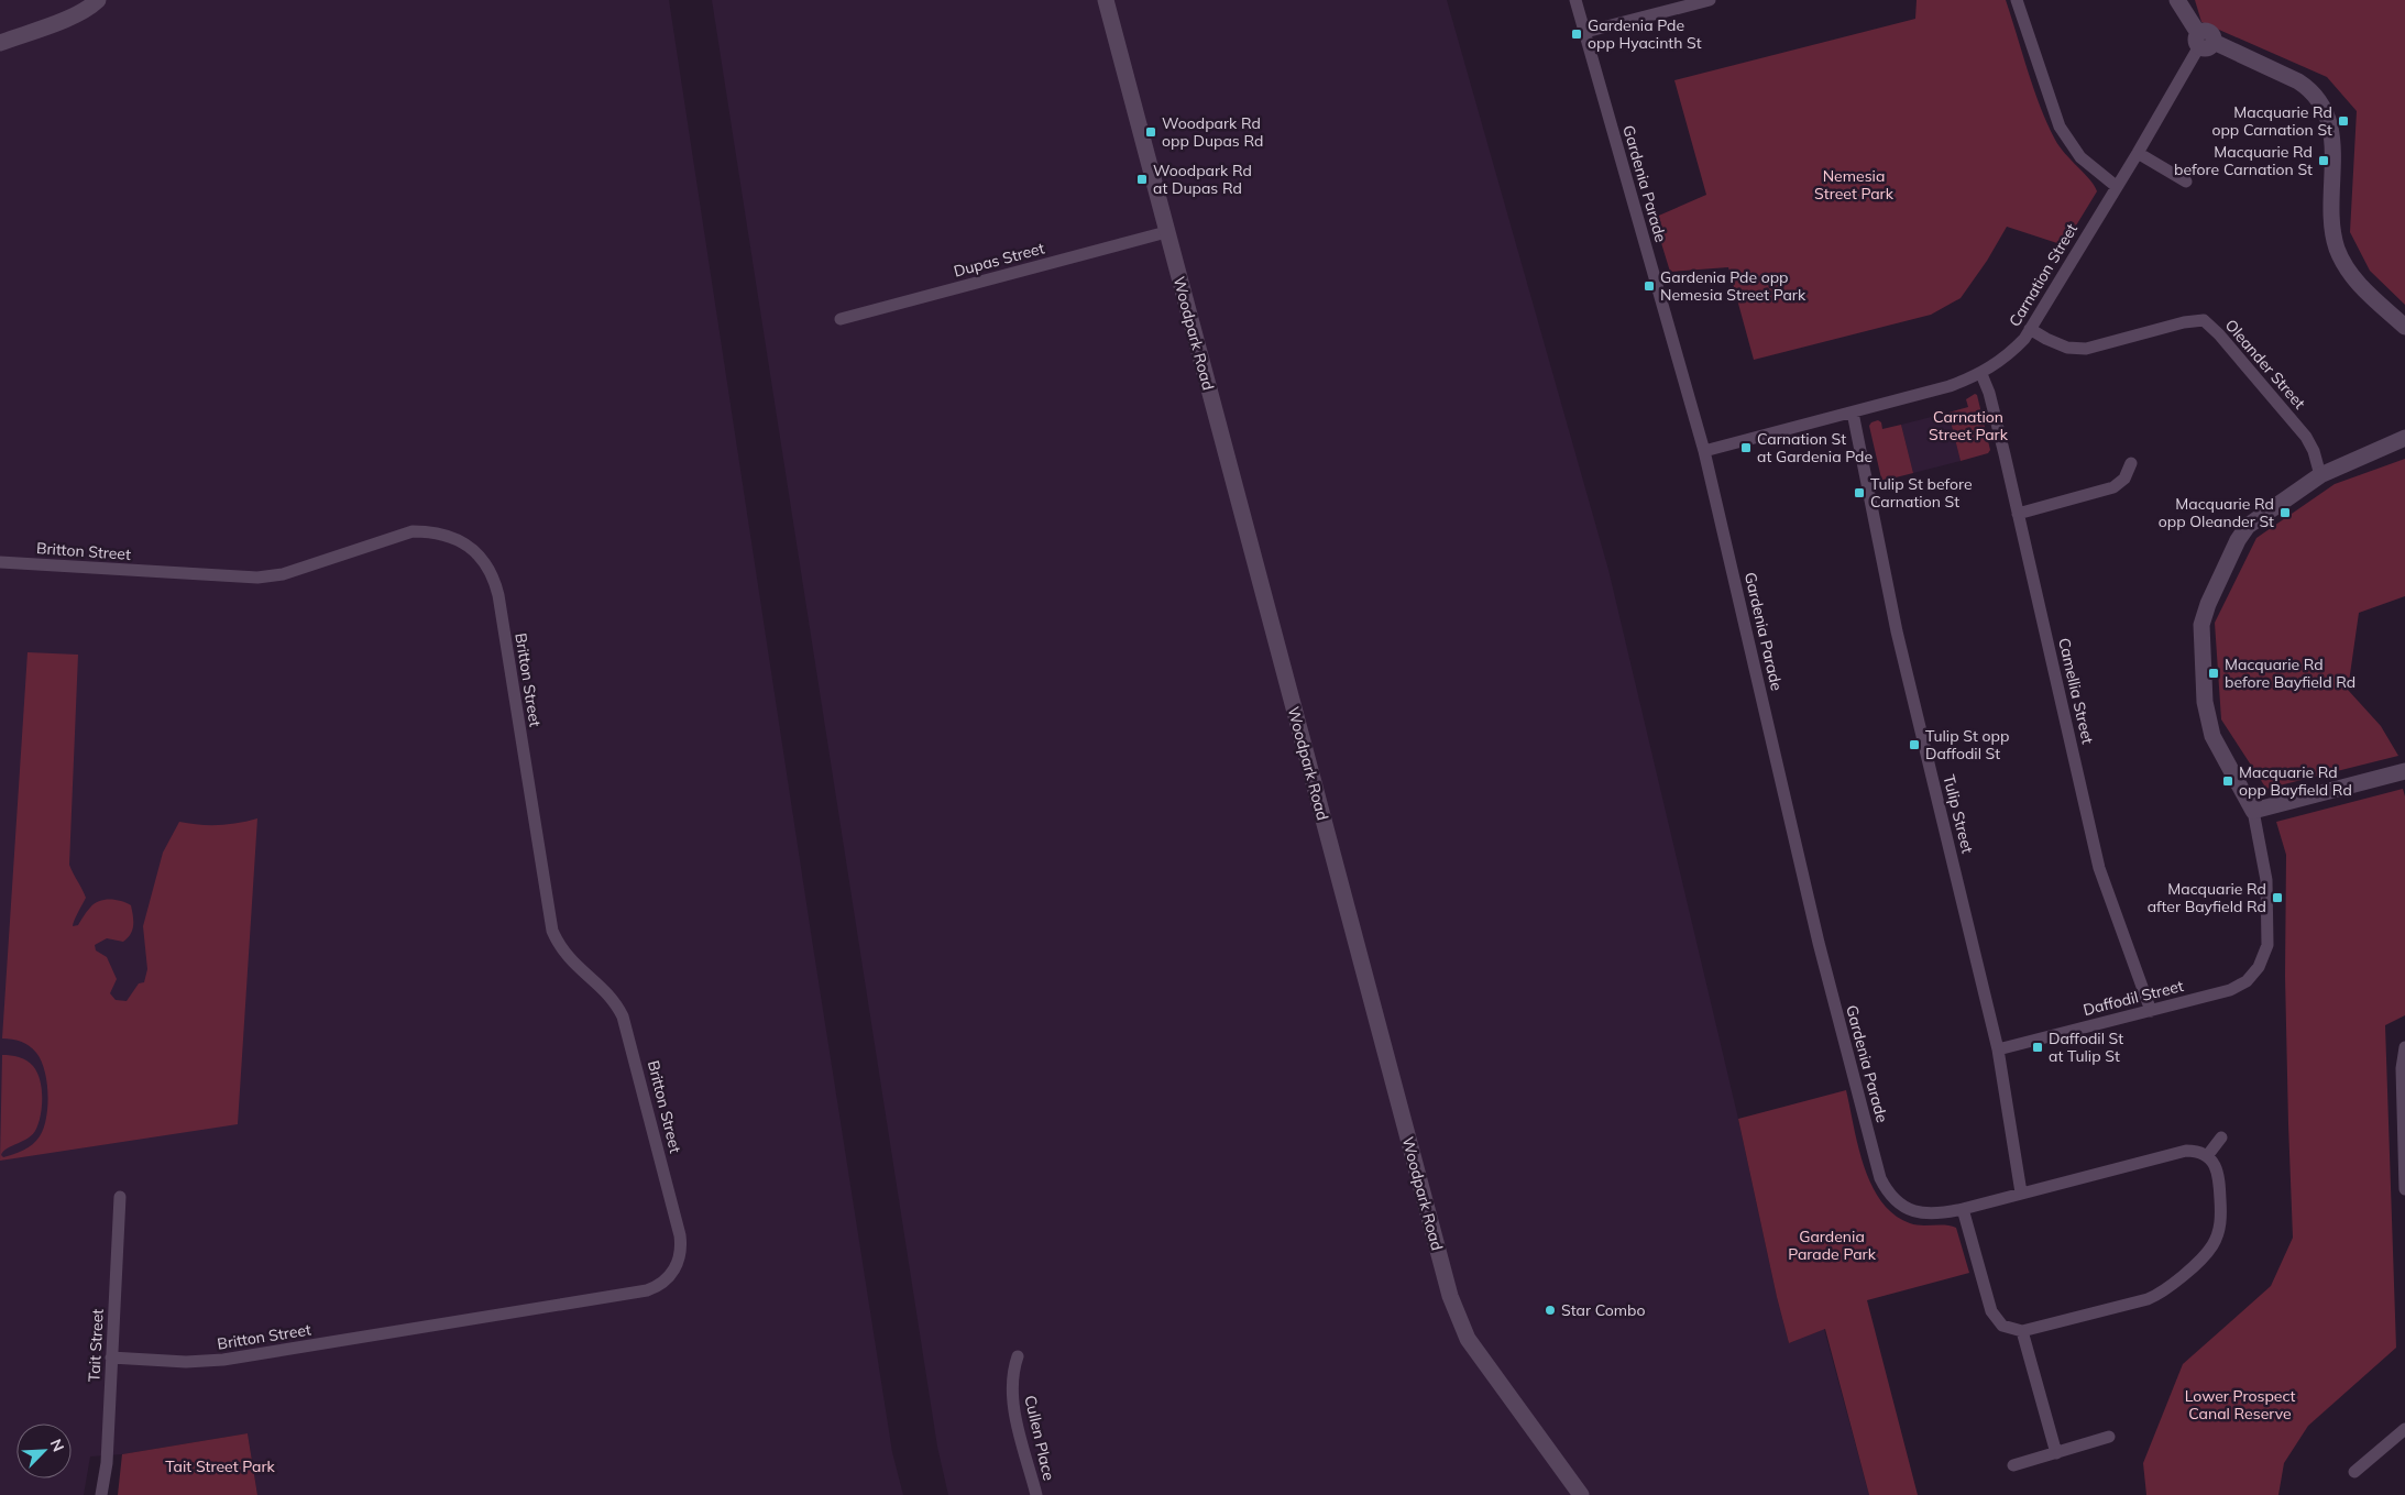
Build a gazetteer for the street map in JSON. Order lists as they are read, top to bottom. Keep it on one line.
{"streets":{"street":["Gardenia Parade","Dupas Street","Carnation Street","Woodpark Road","Oleander Street","Britton Street","Camellia Street","Tulip Street","Daffodil Street","Tait Street","Cullen Place"]},"crossings":[["Gardenia Parade","Carnation Street"],["Gardenia Parade","Tulip Street"],["Dupas Street","Woodpark Road"],["Carnation Street","Oleander Street"],["Carnation Street","Camellia Street"],["Carnation Street","Tulip Street"],["Britton Street","Tait Street"],["Camellia Street","Daffodil Street"],["Tulip Street","Daffodil Street"]],"parks":["Nemesia Street Park","Carnation Street Park","Gardenia Parade Park","Lower Prospect Canal Reserve","Tait Street Park"],"places":{"transit":["Gardenia Pde opp Hyacinth St","Macquarie Rd opp Carnation St","Woodpark Rd opp Dupas Rd","Macquarie Rd before Carnation St","Woodpark Rd at Dupas Rd","Gardenia Pde opp Nemesia Street Park","Carnation St at Gardenia Pde","Tulip St before Carnation St","Macquarie Rd opp Oleander St","Macquarie Rd before Bayfield Rd","Tulip St opp Daffodil St","Macquarie Rd opp Bayfield Rd","Macquarie Rd after Bayfield Rd","Daffodil St at Tulip St"],"other":["Star Combo"]},"north":"top right"}
